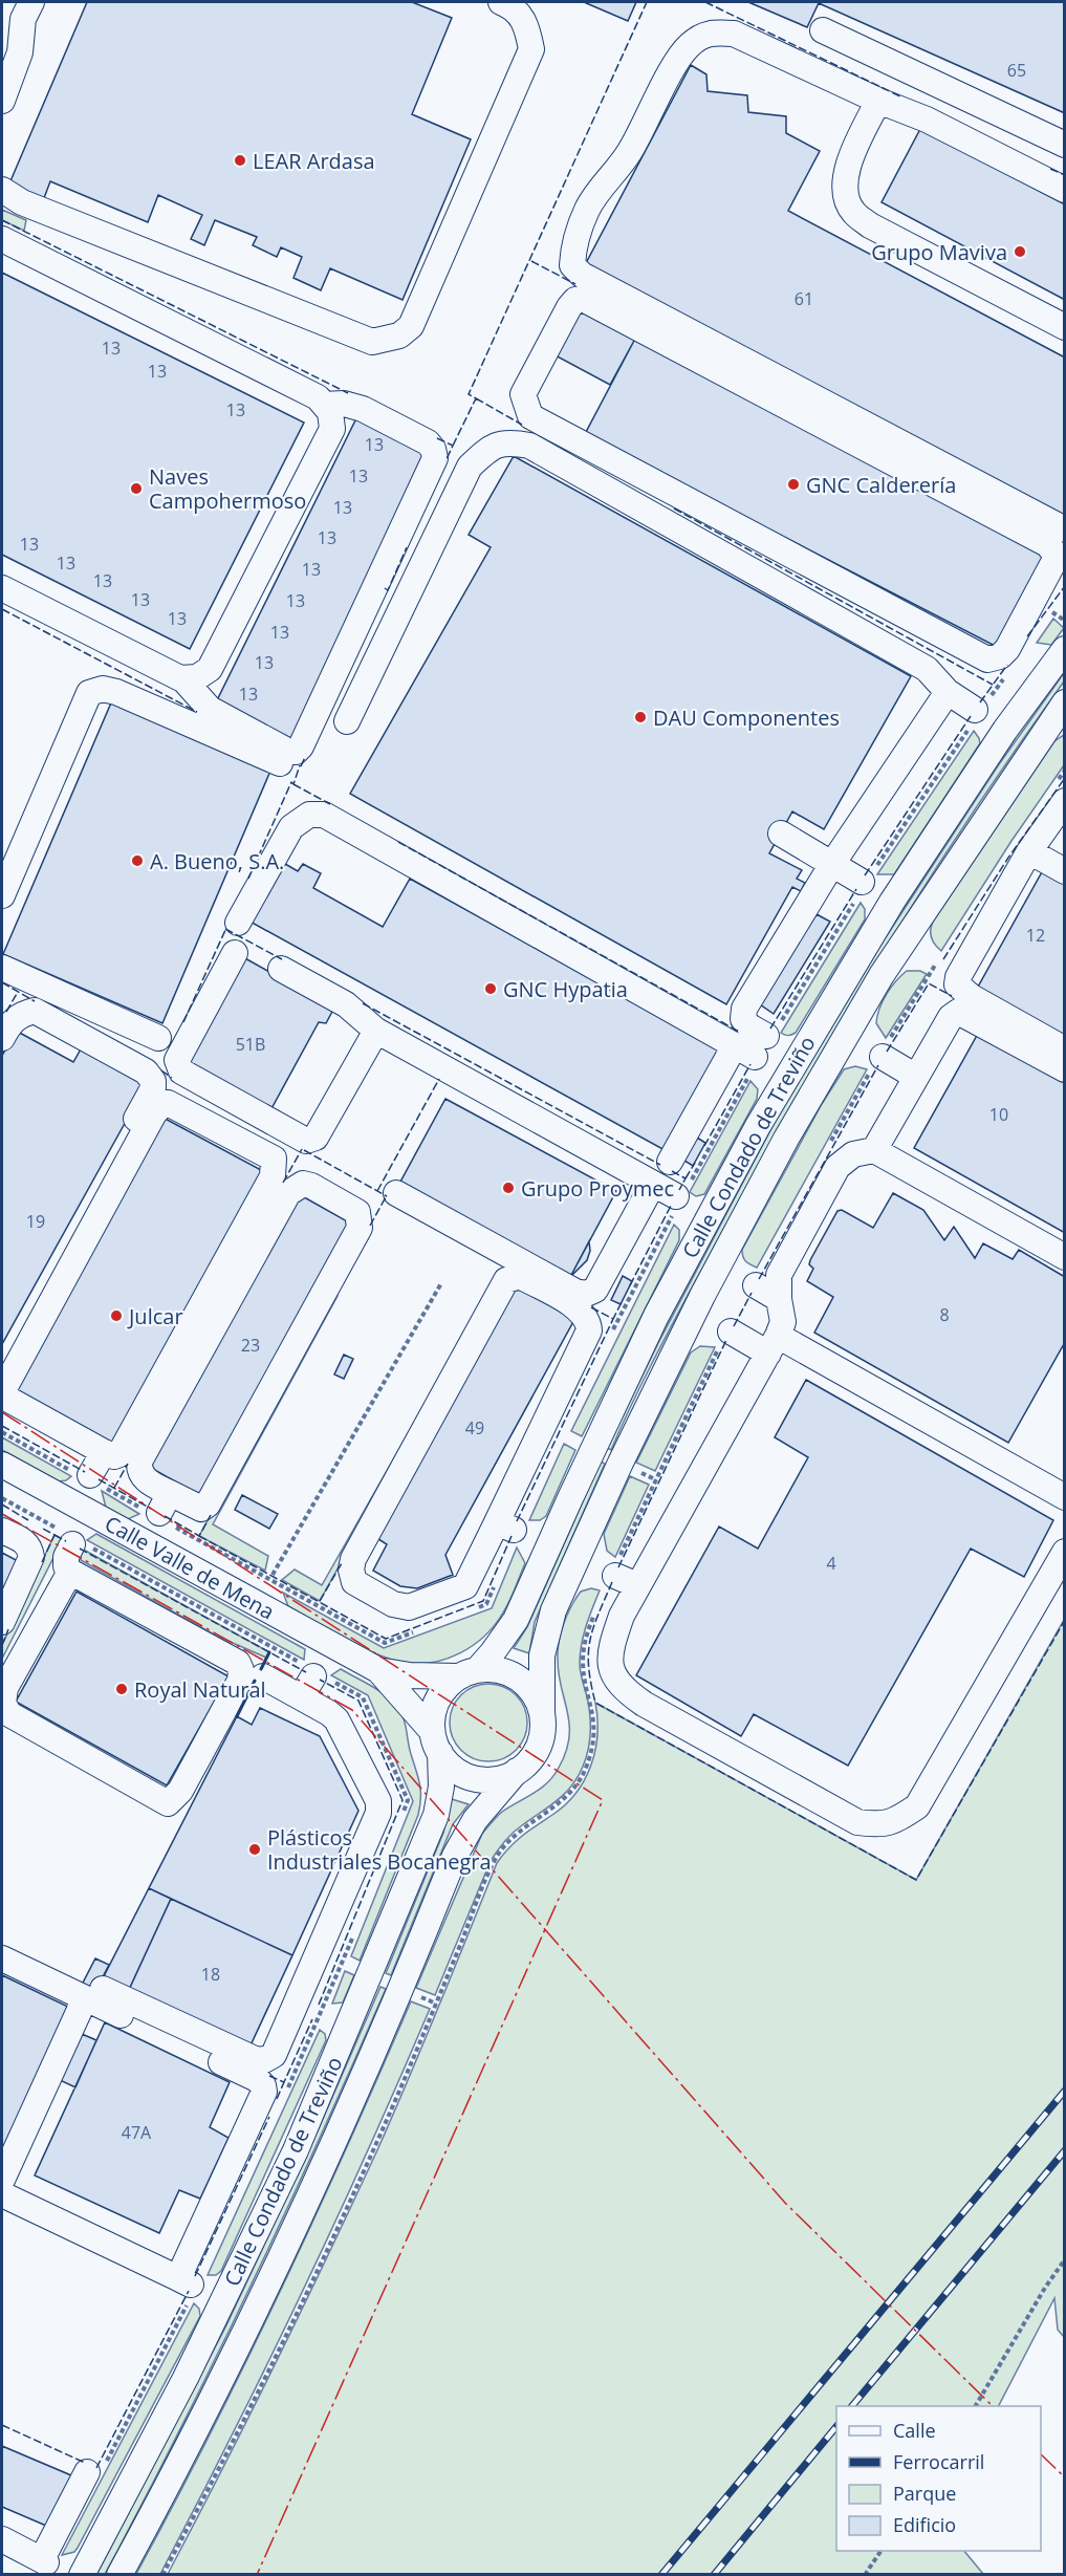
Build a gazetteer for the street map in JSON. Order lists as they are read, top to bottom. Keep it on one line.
{"streets":{"street":["Calle Condado de Treviño","Calle Valle de Mena"]},"crossings":[["Calle Condado de Treviño","Calle Valle de Mena"]],"places":["LEAR Ardasa","Grupo Maviva","GNC Calderería","Naves Campohermoso","DAU Componentes","A. Bueno, S.A.","GNC Hypatia","Grupo Proymec","Julcar","Royal Natural","Plásticos Industriales Bocanegra"],"house_numbers":["65","61","13","13","13","13","13","13","13","13","13","13","13","13","13","13","13","13","13","12","51B","10","19","8","23","49","4","18","47A"],"legend":["Calle","Ferrocarril","Parque","Edificio"]}
